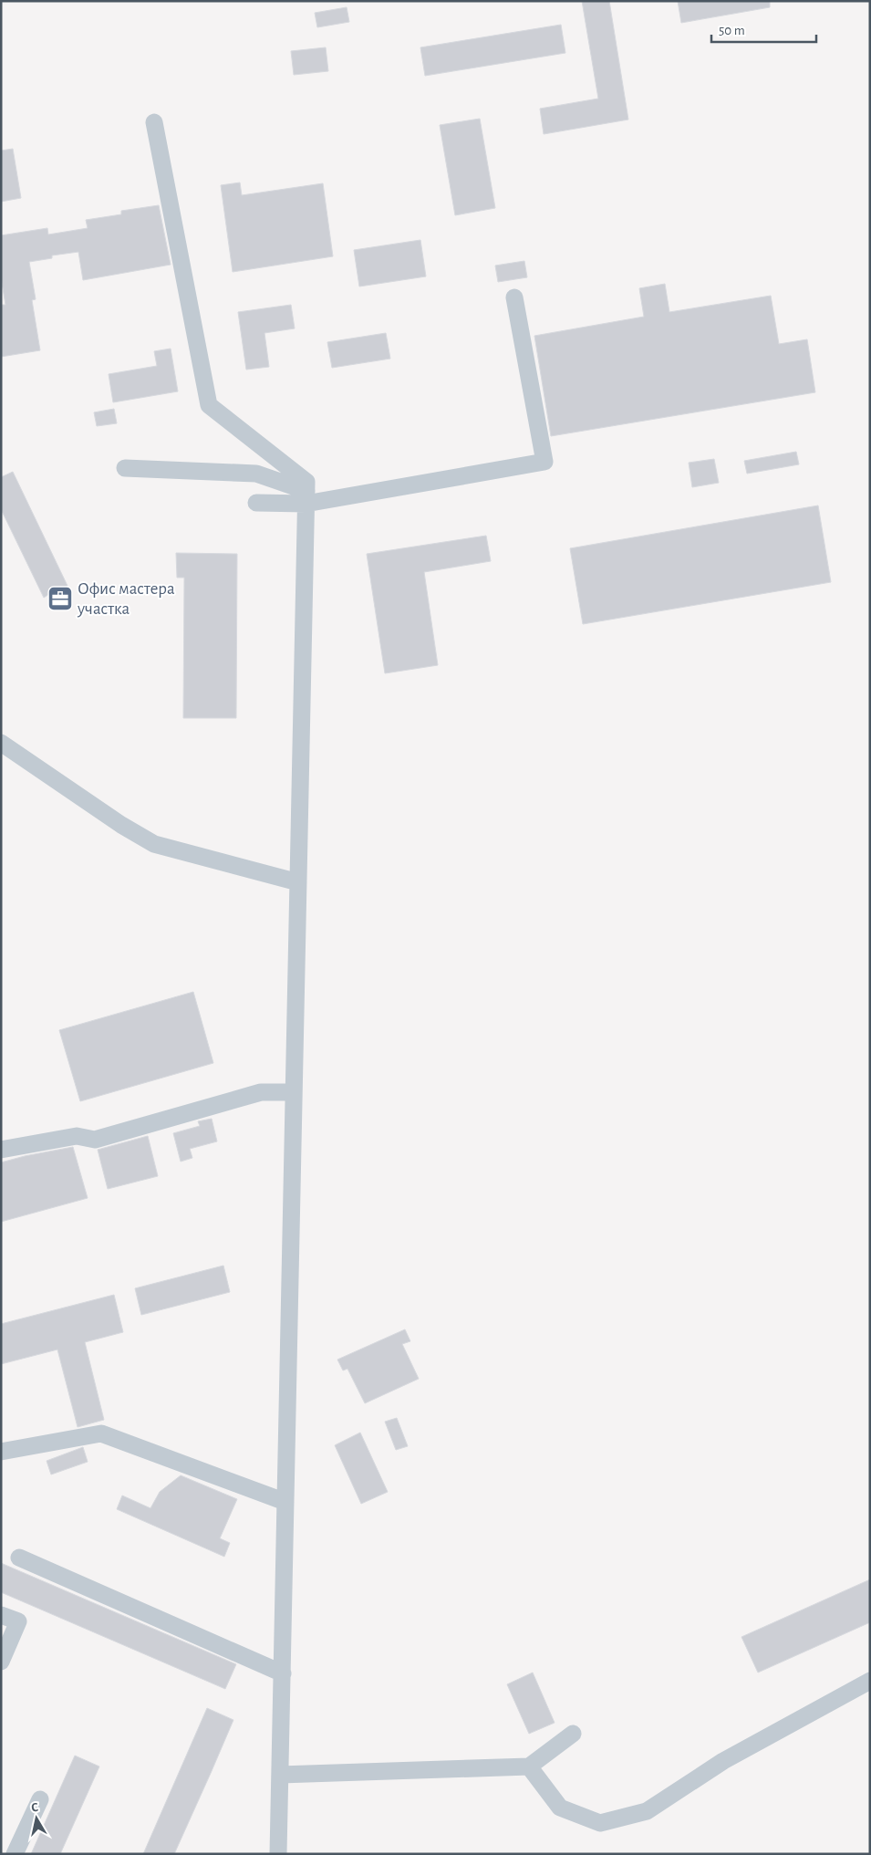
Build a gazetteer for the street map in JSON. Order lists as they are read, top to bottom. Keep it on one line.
{"places":{"office":["Офис мастера участка"]},"scale_bar":"50 m","north":"top"}
